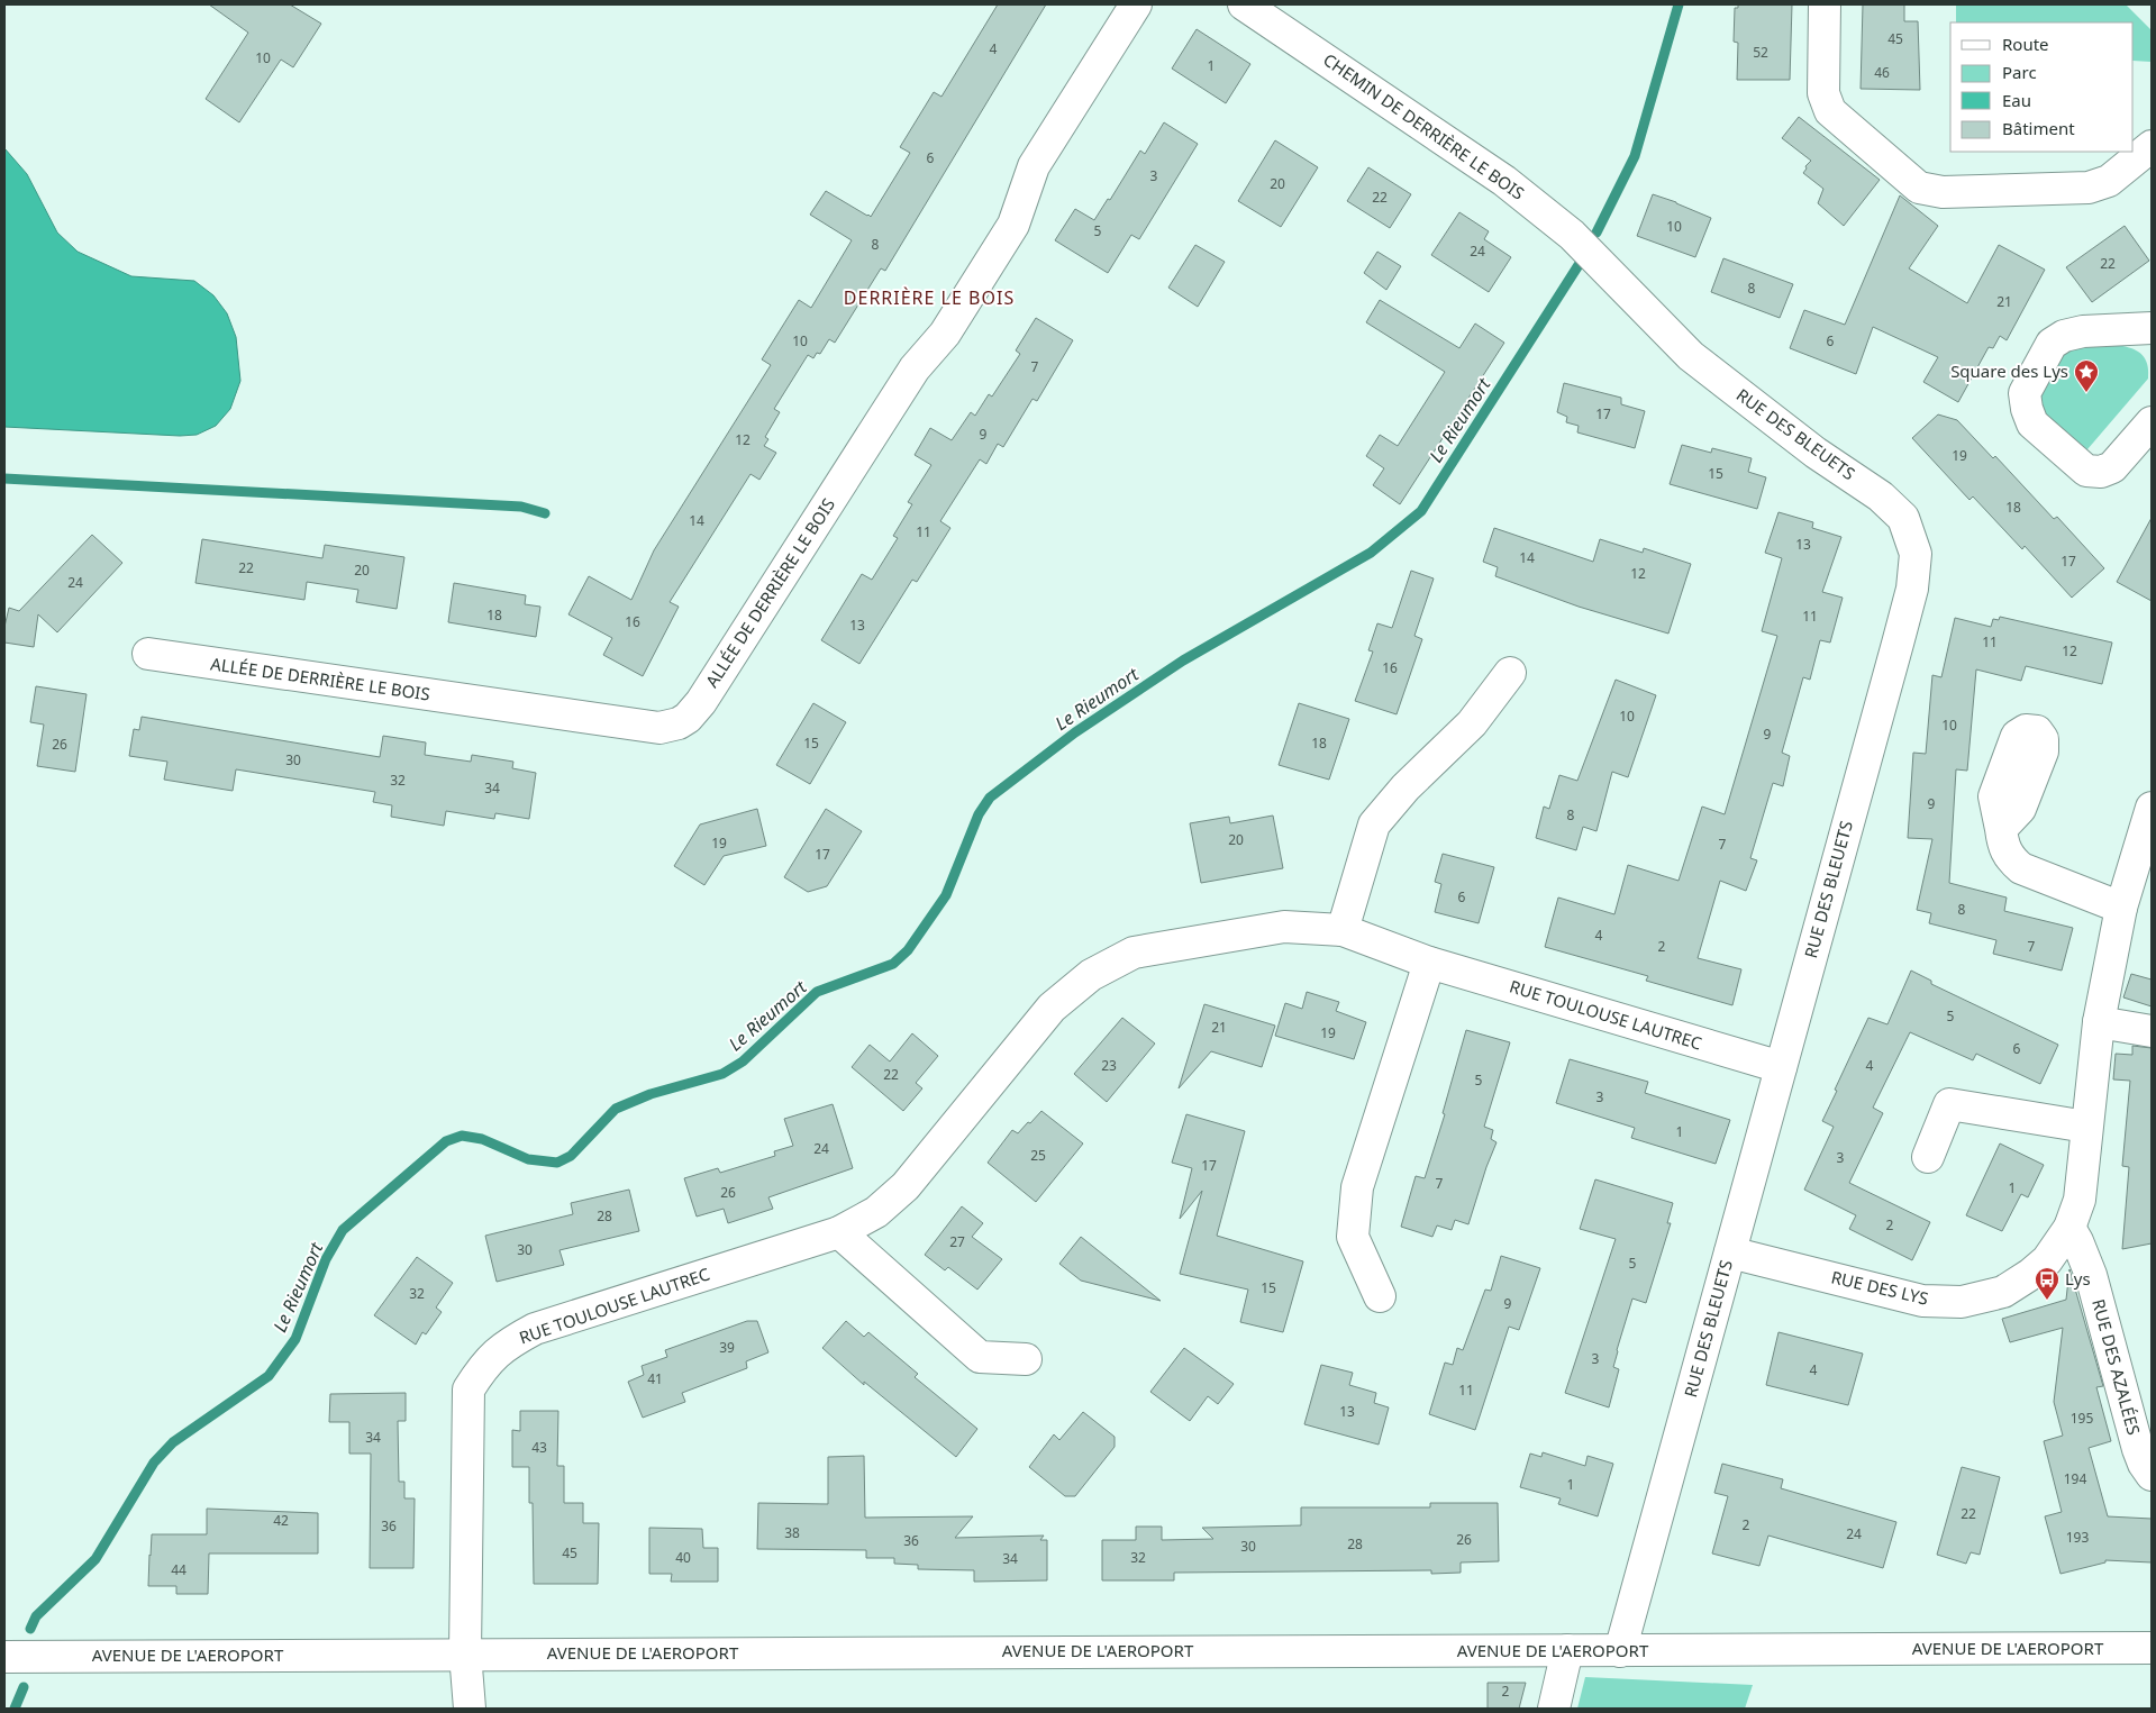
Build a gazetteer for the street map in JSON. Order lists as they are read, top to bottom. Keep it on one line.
{"streets":{"street":["CHEMIN DE DERRIÈRE LE BOIS","RUE DES BLEUETS","ALLÉE DE DERRIÈRE LE BOIS","RUE TOULOUSE LAUTREC","RUE DES LYS","RUE DES AZALÉES","AVENUE DE L'AEROPORT"]},"crossings":[["CHEMIN DE DERRIÈRE LE BOIS","RUE DES BLEUETS"],["RUE DES BLEUETS","RUE TOULOUSE LAUTREC"],["RUE DES BLEUETS","RUE DES LYS"],["RUE DES BLEUETS","AVENUE DE L'AEROPORT"],["RUE TOULOUSE LAUTREC","AVENUE DE L'AEROPORT"],["RUE DES LYS","RUE DES AZALÉES"]],"districts":["DERRIÈRE LE BOIS"],"water":["Le Rieumort"],"places":{"place":["Square des Lys"],"bus stop":["Lys"]},"house_numbers":["45","4","52","10","1","46","6","3","20","22","10","5","8","24","22","8","21","10","6","7","17","9","12","19","15","18","14","11","13","14","17","22","20","12","24","18","11","16","13","11","12","16","10","10","9","15","18","26","30","32","34","9","8","20","19","7","17","6","8","4","2","7","5","21","19","6","23","4","22","5","3","1","24","25","3","17","7","1","26","28","2","27","30","5","15","32","9","39","3","4","41","11","13","195","34","43","194","1","22","42","2","36","38","24","193","26","36","28","30","45","40","32","34","44","2"],"legend":["Route","Parc","Eau","Bâtiment"]}
